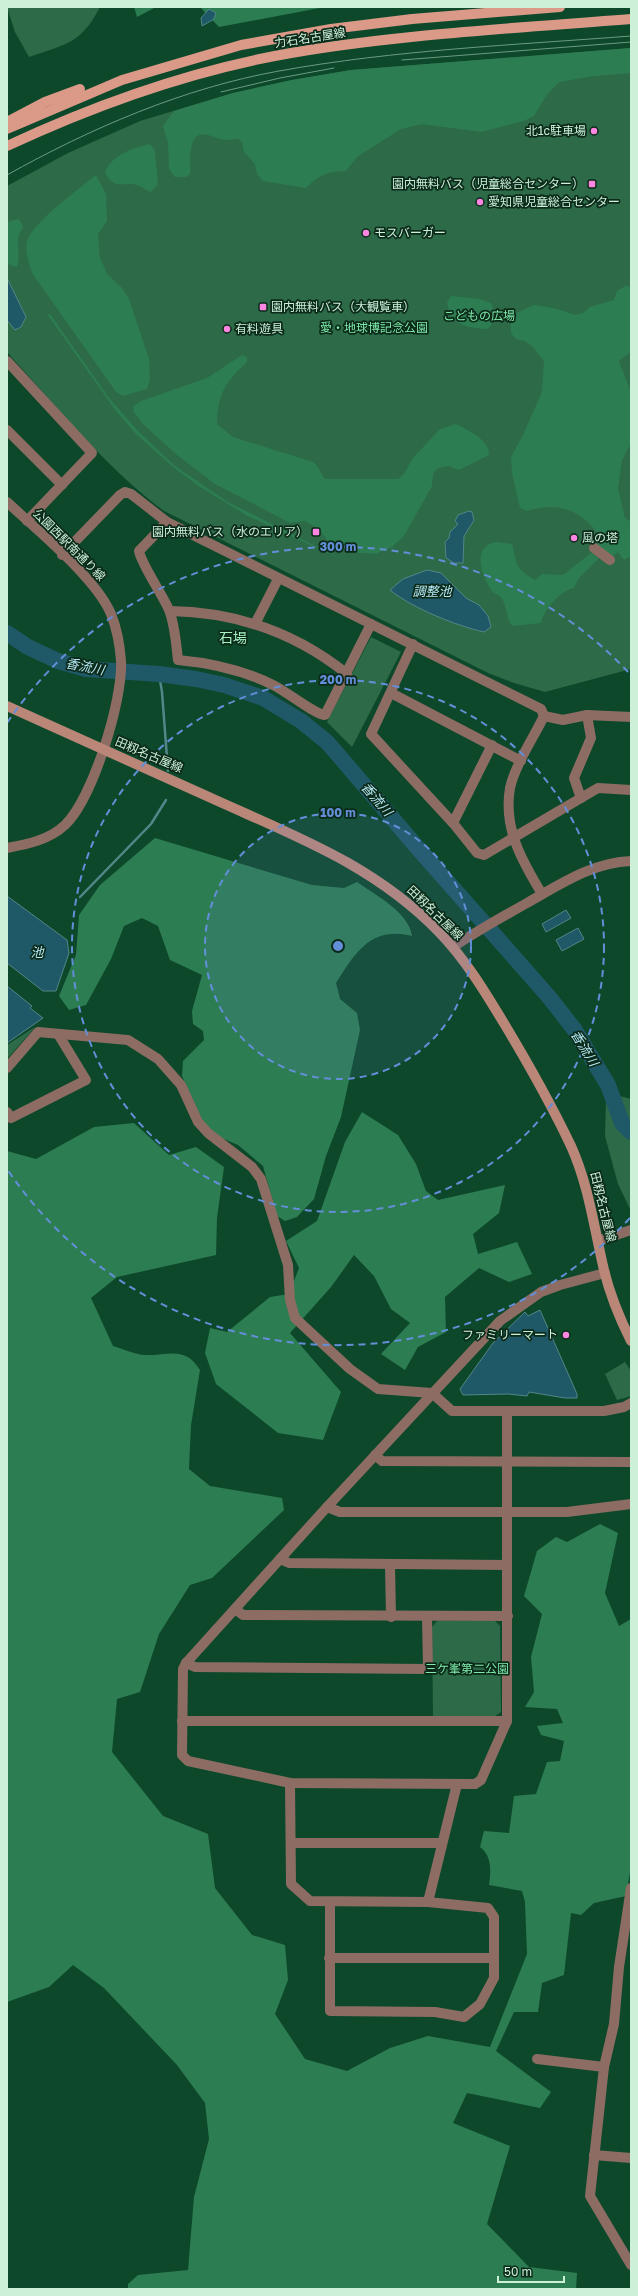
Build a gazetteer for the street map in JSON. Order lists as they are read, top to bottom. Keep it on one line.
{"streets":{"main road":["力石名古屋線","田籾名古屋線"],"street":["公園西駅南通り線"]},"crossings":[["公園西駅南通り線","田籾名古屋線"]],"districts":["石場"],"water":["調整池","香流川","池"],"parks":["こどもの広場","愛・地球博記念公園","三ケ峯第二公園"],"places":{"other":["北1c駐車場","愛知県児童総合センター","モスバーガー","有料遊具","風の塔","ファミリーマート"],"transit":["園内無料バス（児童総合センター）","園内無料バス（大観覧車）","園内無料バス（水のエリア）"]},"scale_bar":"50 m","rings":["300 m","200 m","100 m"]}
